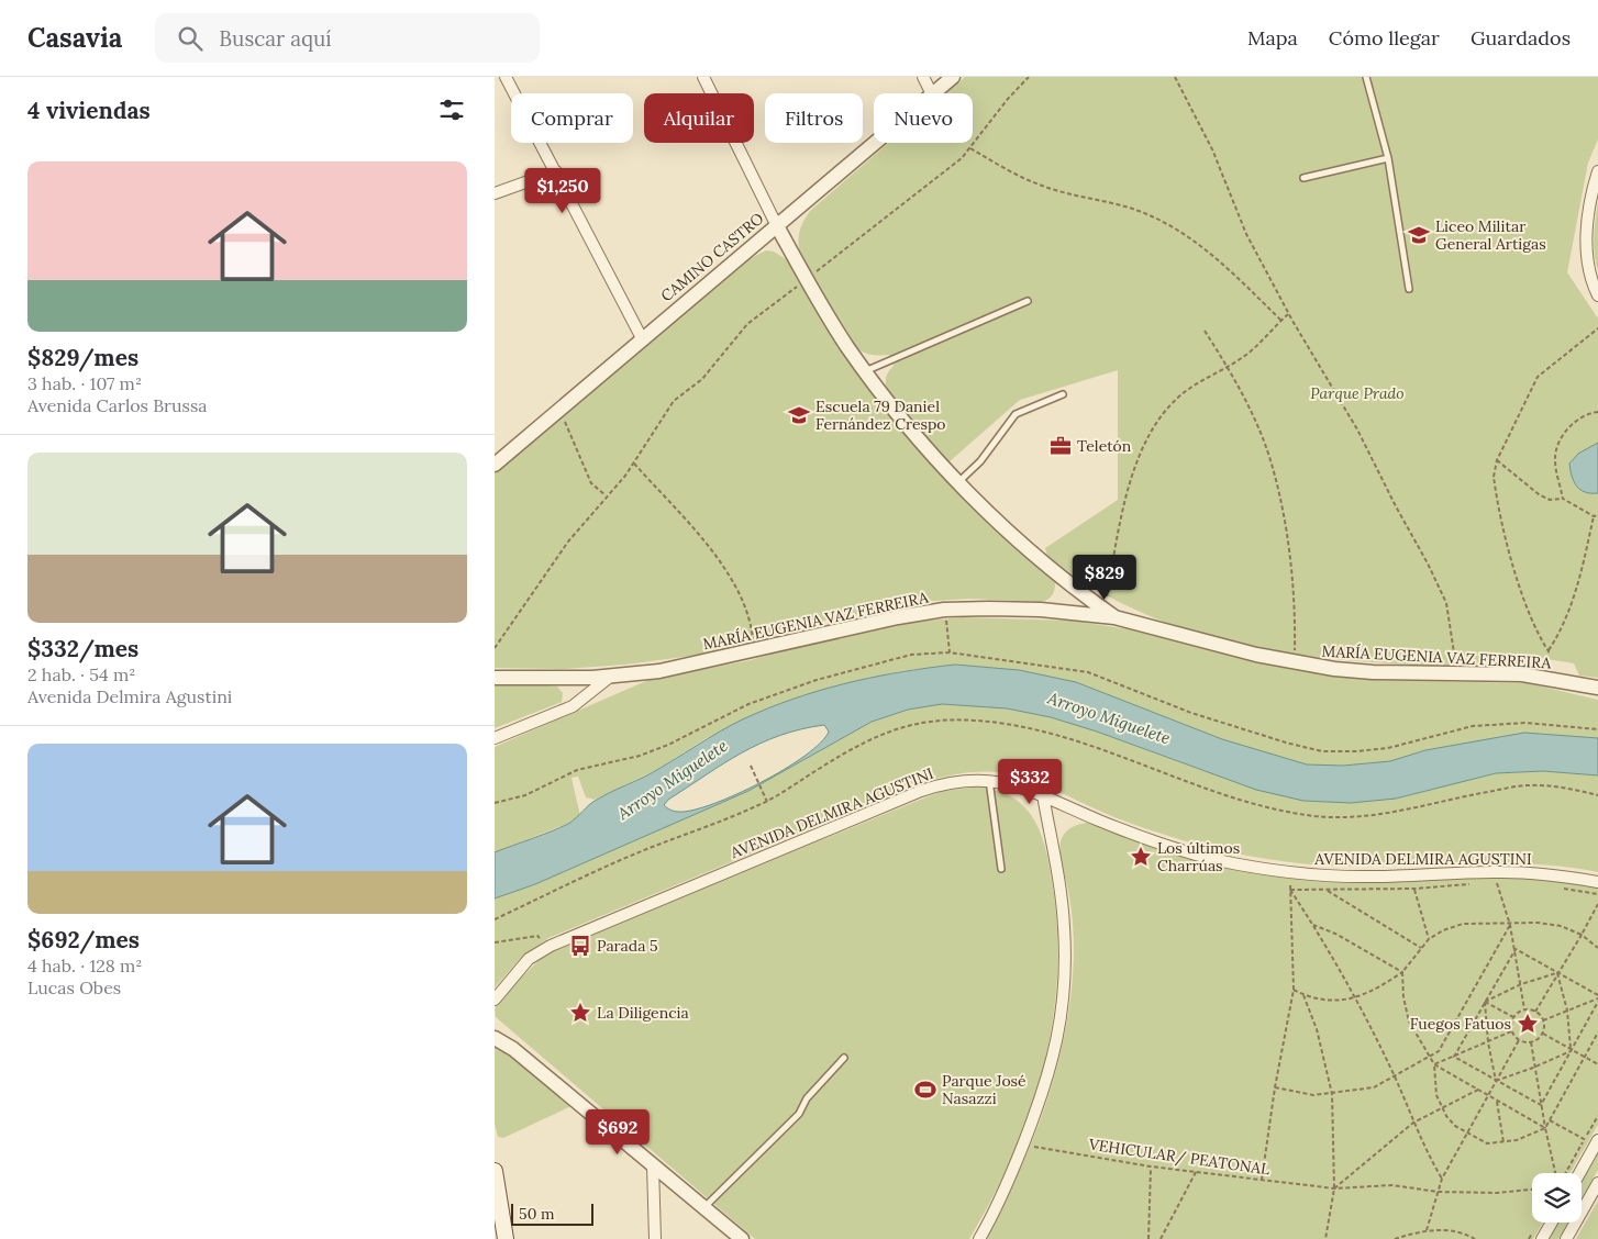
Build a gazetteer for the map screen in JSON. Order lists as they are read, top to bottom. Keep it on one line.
{"streets":{"street":["CAMINO CASTRO","MARÍA EUGENIA VAZ FERREIRA","AVENIDA DELMIRA AGUSTINI"],"path":["VEHICULAR/ PEATONAL"]},"water":["Arroyo Miguelete"],"parks":["Parque Prado"],"places":{"school or university":["Liceo Militar General Artigas","Escuela 79 Daniel Fernández Crespo"],"office":["Teletón"],"place":["Los últimos Charrúas","La Diligencia","Fuegos Fatuos"],"bus stop":["Parada 5"],"sports":["Parque José Nasazzi"]},"scale_bar":"50 m","page":{"header":"Casavia","search":"Buscar aquí","nav":["Mapa","Cómo llegar","Guardados"],"heading":"4 viviendas","chip":["Comprar","Alquilar","Filtros","Nuevo"],"list":[{"name":"$829/mes","note":"3 hab. · 107 m² · Avenida Carlos Brussa"},{"name":"$332/mes","note":"2 hab. · 54 m² · Avenida Delmira Agustini"},{"name":"$692/mes","note":"4 hab. · 128 m² · Lucas Obes"}],"price":["$1,250","$829","$332","$692"],"scale":"50 m"}}
